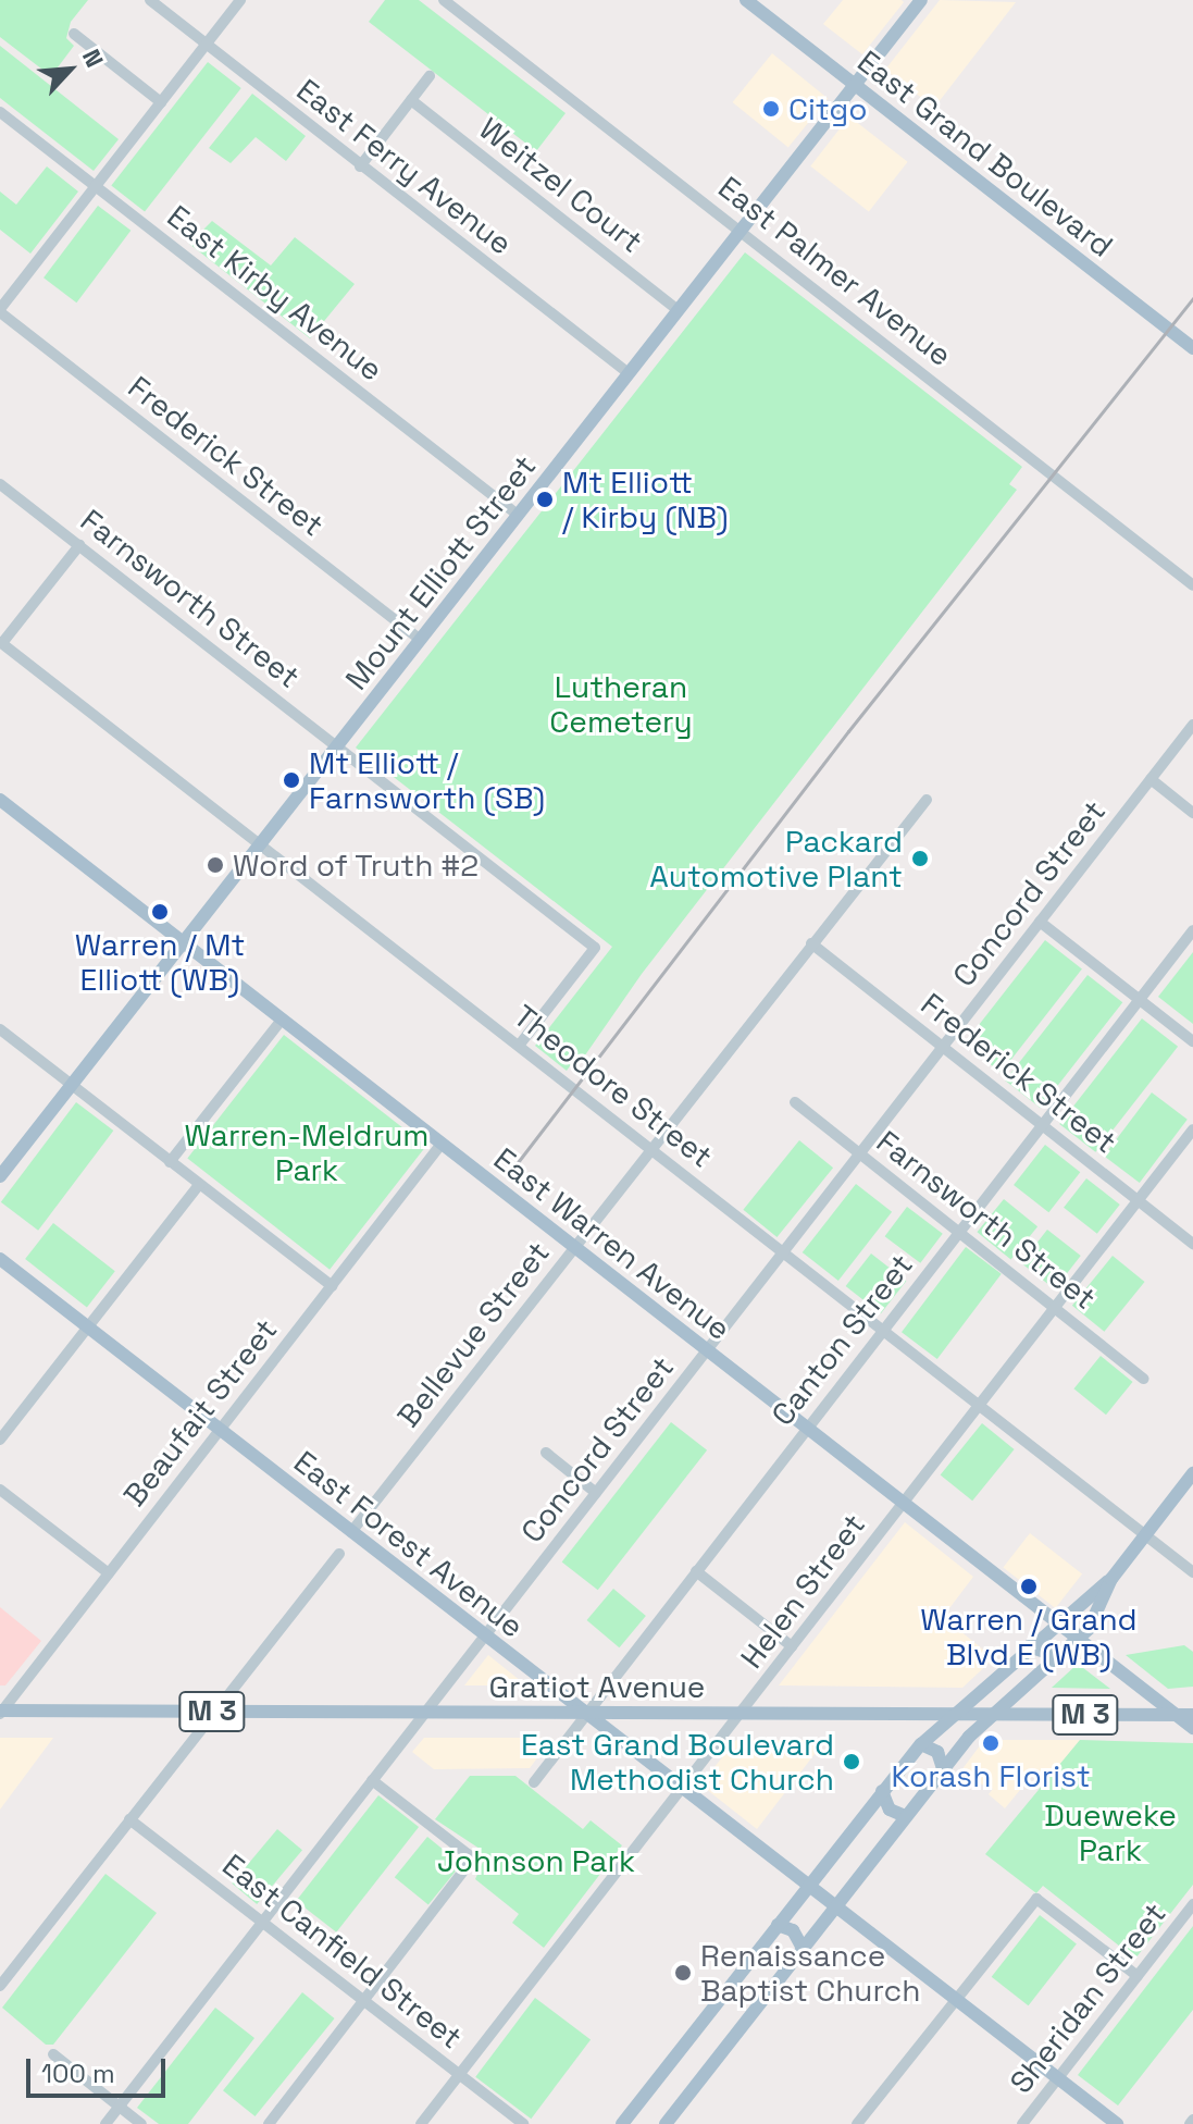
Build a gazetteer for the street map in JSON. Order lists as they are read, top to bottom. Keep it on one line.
{"streets":{"main road":["East Grand Boulevard","Mount Elliott Street","East Warren Avenue","East Forest Avenue","Gratiot Avenue","M 3"],"street":["East Ferry Avenue","Weitzel Court","East Palmer Avenue","East Kirby Avenue","Frederick Street","Farnsworth Street","Concord Street","Theodore Street","Bellevue Street","Canton Street","Beaufait Street","Helen Street","East Canfield Street","Sheridan Street"]},"crossings":[["East Grand Boulevard","Mount Elliott Street"],["East Ferry Avenue","Mount Elliott Street"],["Weitzel Court","Mount Elliott Street"],["East Palmer Avenue","Mount Elliott Street"],["East Kirby Avenue","Mount Elliott Street"],["Frederick Street","Mount Elliott Street"],["Frederick Street","Concord Street"],["Frederick Street","Bellevue Street"],["Frederick Street","Canton Street"],["Frederick Street","Helen Street"],["Mount Elliott Street","Farnsworth Street"],["Mount Elliott Street","Theodore Street"],["Mount Elliott Street","East Warren Avenue"],["Farnsworth Street","Concord Street"],["Farnsworth Street","Theodore Street"],["Farnsworth Street","Canton Street"],["Farnsworth Street","Helen Street"],["Concord Street","Theodore Street"],["Concord Street","East Warren Avenue"],["Concord Street","East Forest Avenue"],["Concord Street","Gratiot Avenue"],["Concord Street","East Canfield Street"],["Theodore Street","Bellevue Street"],["Theodore Street","Canton Street"],["Theodore Street","Helen Street"],["East Warren Avenue","Bellevue Street"],["East Warren Avenue","Canton Street"],["East Warren Avenue","Beaufait Street"],["East Warren Avenue","Helen Street"],["East Warren Avenue","Gratiot Avenue"],["Bellevue Street","East Forest Avenue"],["Canton Street","East Forest Avenue"],["Canton Street","Gratiot Avenue"],["Beaufait Street","East Forest Avenue"],["Beaufait Street","Gratiot Avenue"],["East Forest Avenue","Helen Street"],["East Forest Avenue","Gratiot Avenue"],["East Forest Avenue","Sheridan Street"],["Helen Street","Gratiot Avenue"],["Helen Street","East Canfield Street"]],"parks":["Lutheran Cemetery","Warren-Meldrum Park","Dueweke Park","Johnson Park"],"places":["Citgo","Mt Elliott / Kirby (NB)","Mt Elliott / Farnsworth (SB)","Packard Automotive Plant","Word of Truth #2","Warren / Mt Elliott (WB)","Warren / Grand Blvd E (WB)","Korash Florist","East Grand Boulevard Methodist Church","Renaissance Baptist Church"],"scale_bar":"100 m","north":"top right"}
